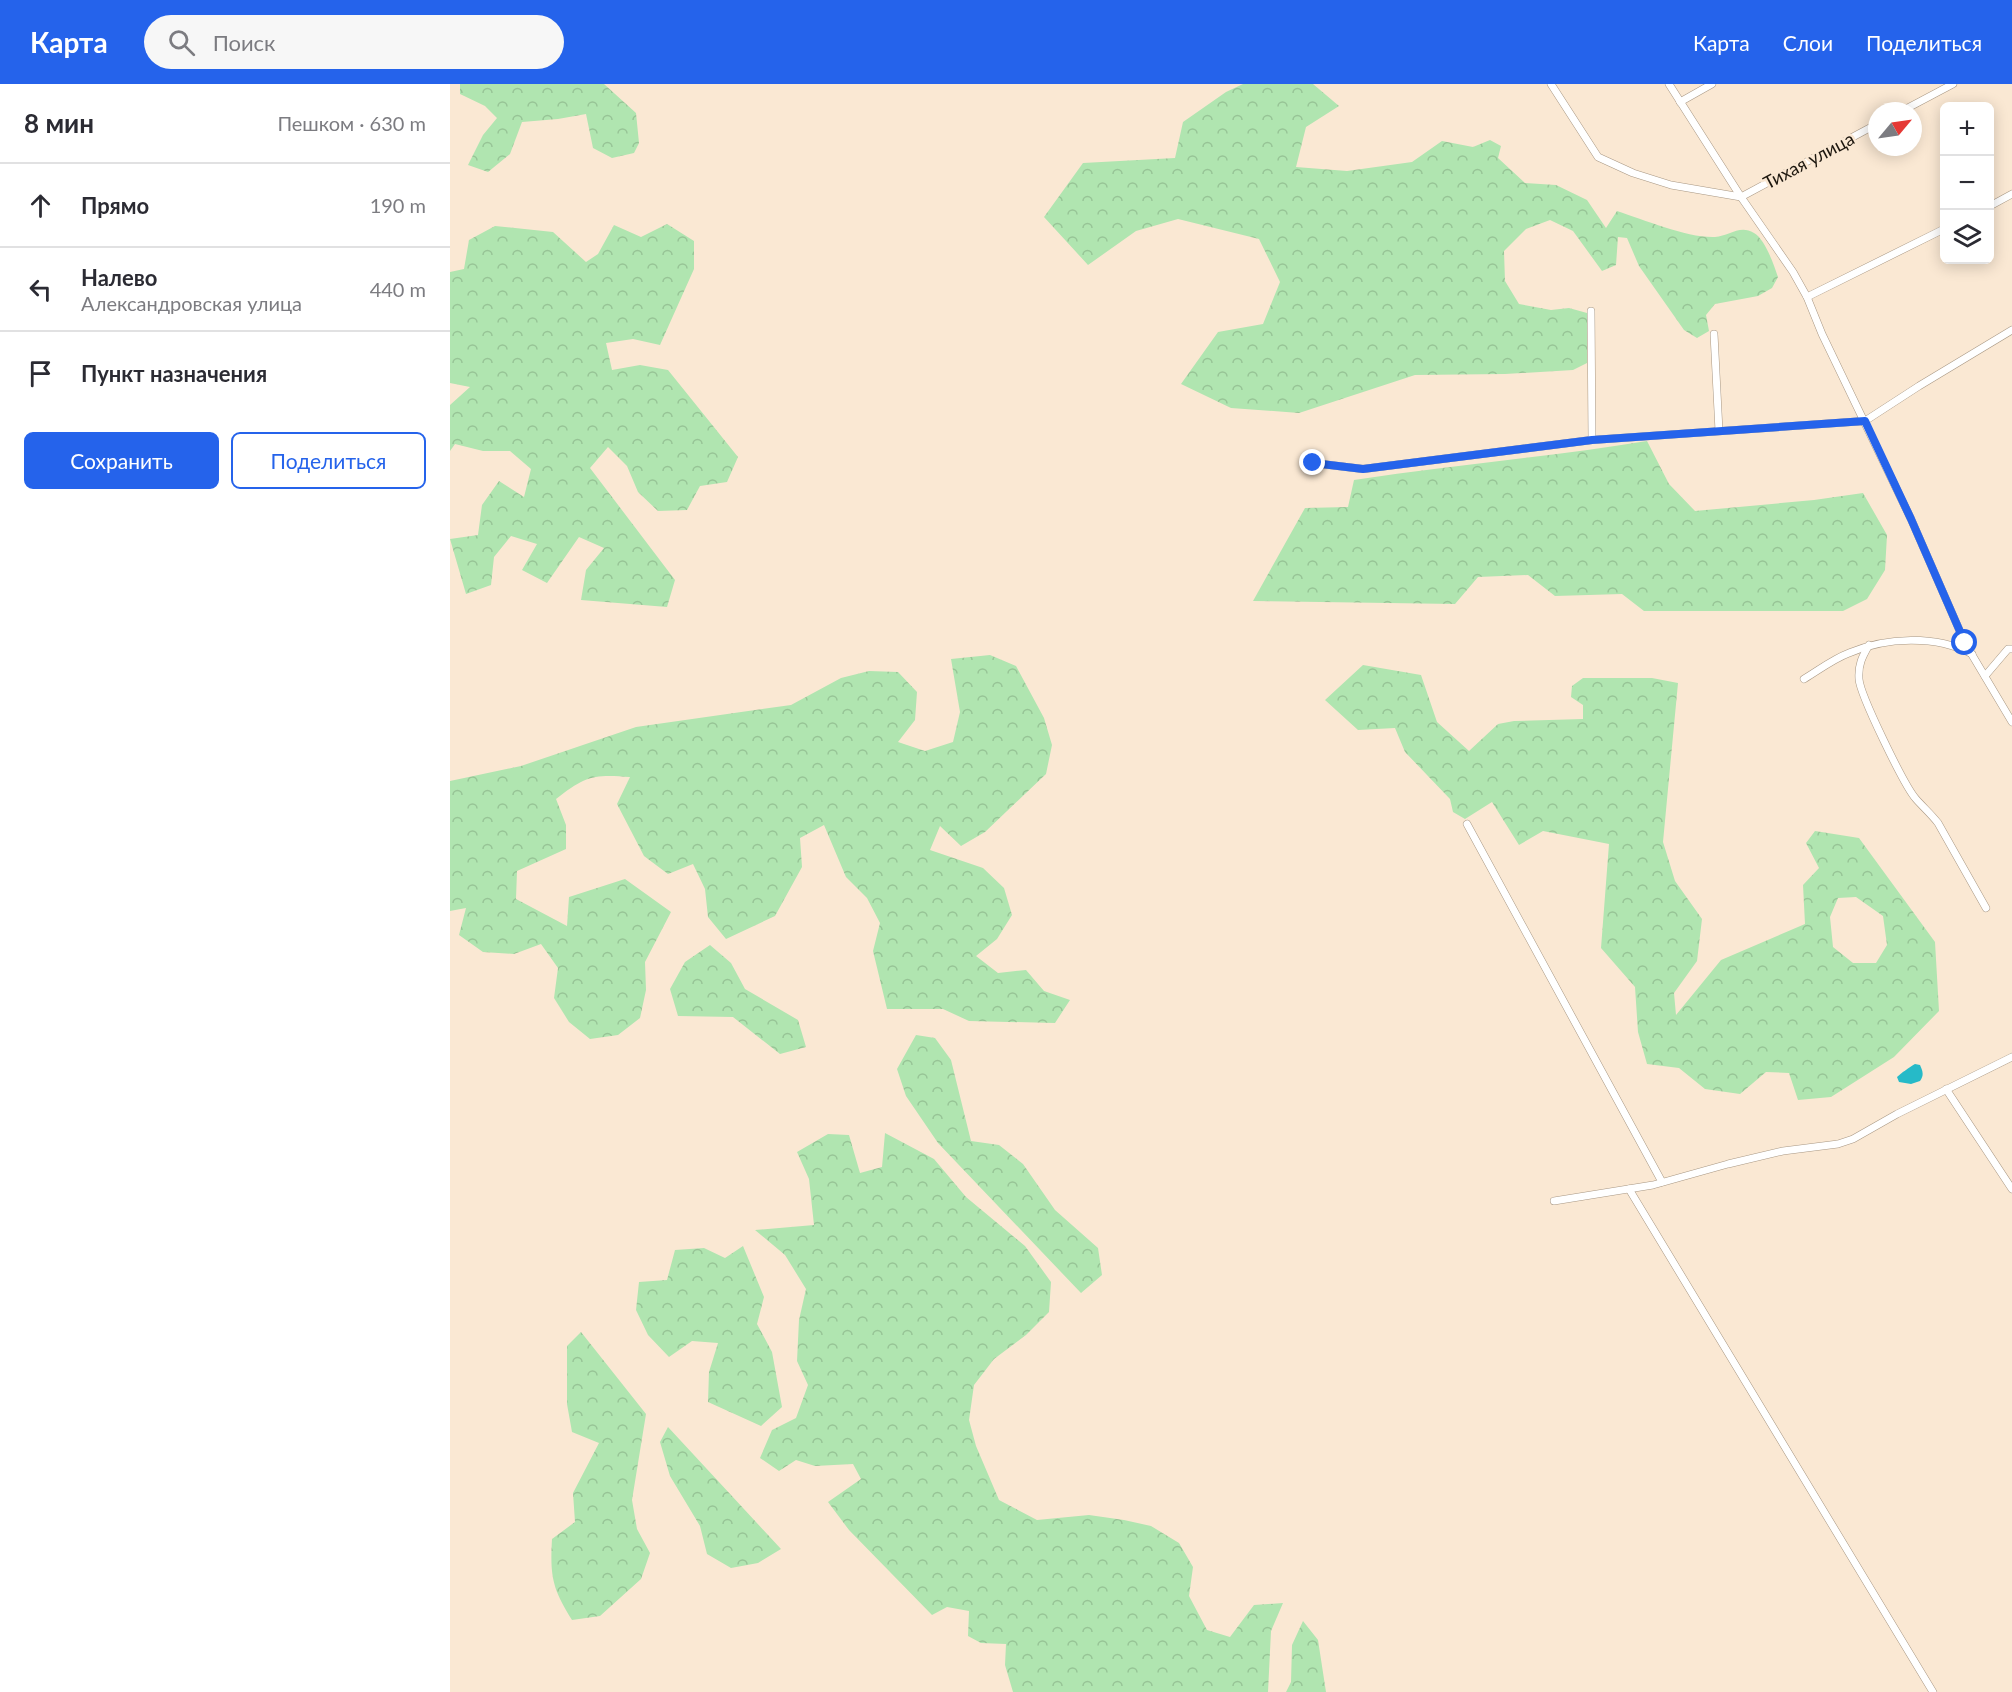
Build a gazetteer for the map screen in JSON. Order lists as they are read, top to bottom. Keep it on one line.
{"streets":{"street":["Тихая улица"]},"north":"top right","page":{"header":"Карта","search":"Поиск","nav":["Карта","Слои","Поделиться"],"heading":["8 мин","Пешком · 630 m"],"map_buttons":["+","−"],"list":[["Прямо","190 m"],["Налево","Александровская улица","440 m"],"Пункт назначения"],"buttons":["Сохранить","Поделиться"]}}
